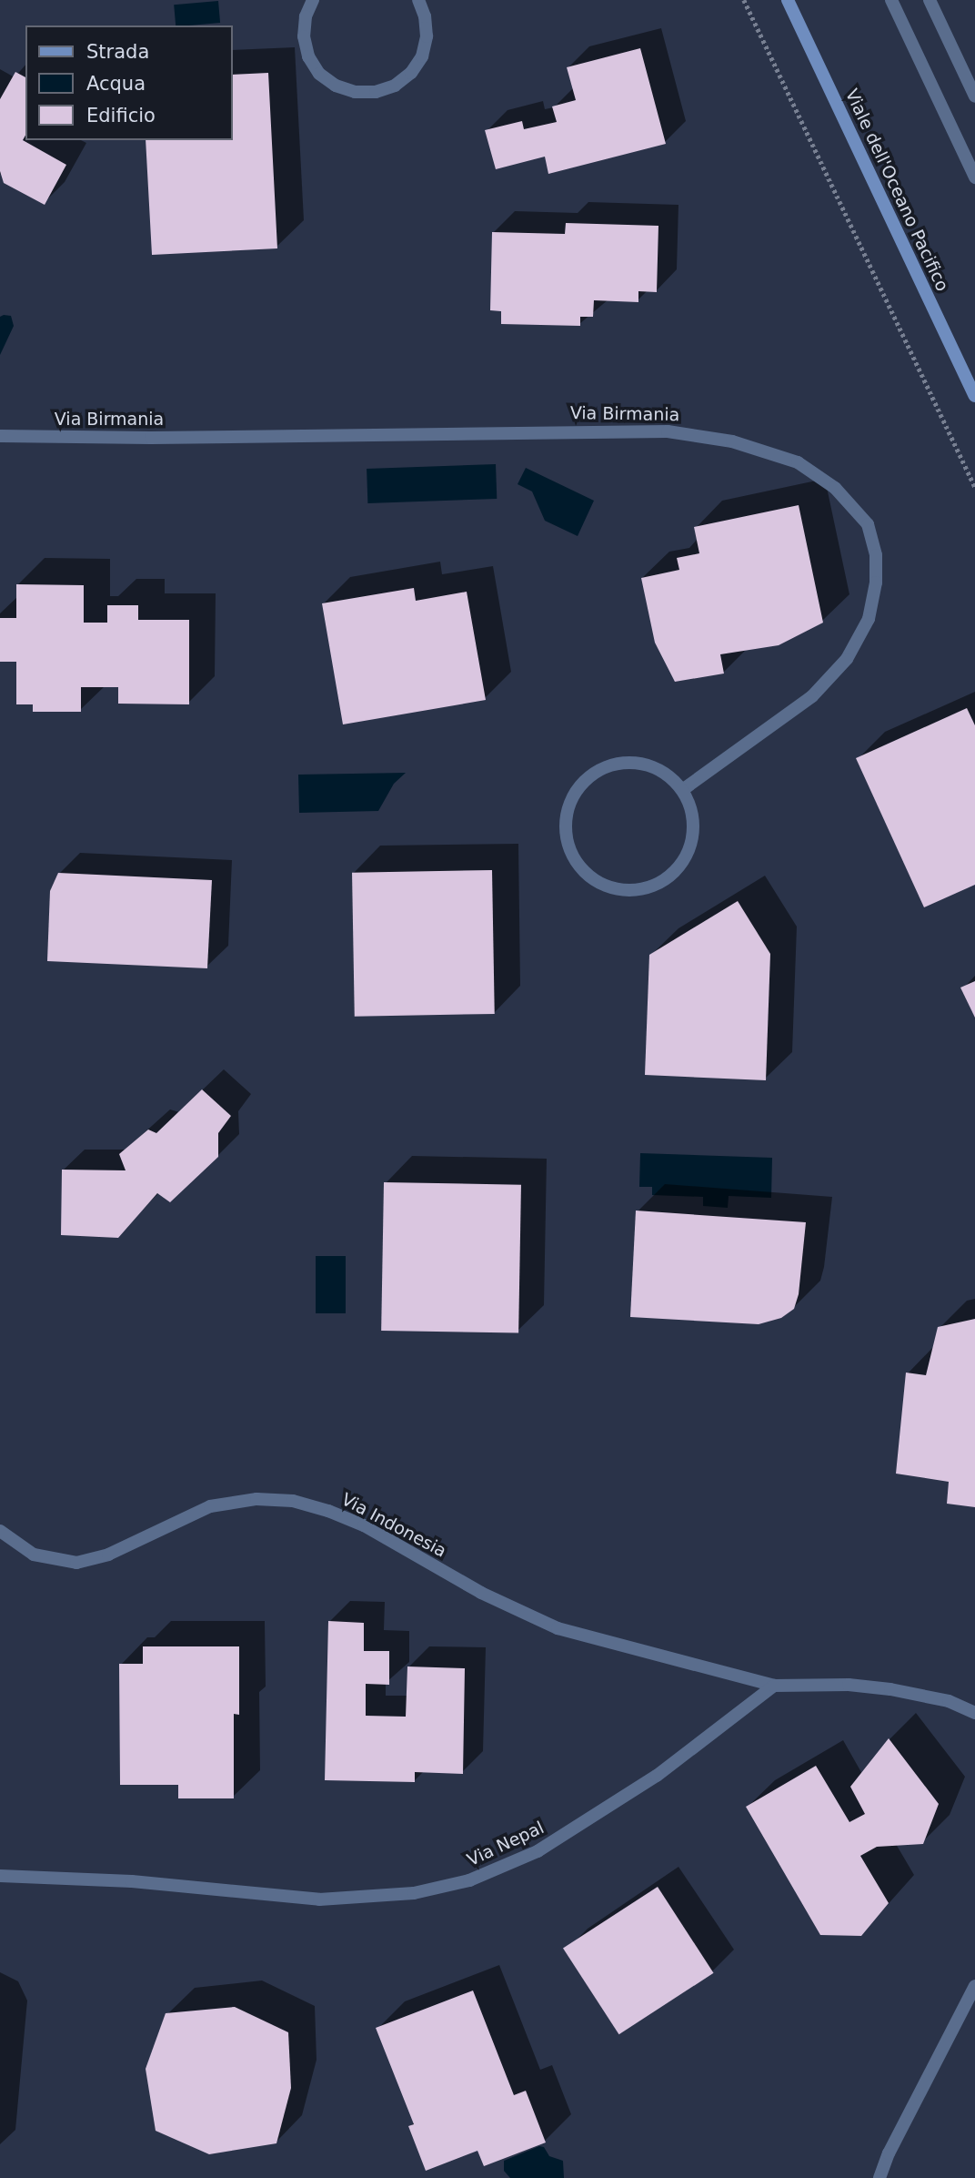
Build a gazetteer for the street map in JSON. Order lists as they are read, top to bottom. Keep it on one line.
{"streets":{"main road":["Viale dell'Oceano Pacifico"],"street":["Via Birmania","Via Indonesia","Via Nepal"]},"crossings":[["Via Indonesia","Via Nepal"]],"legend":["Strada","Acqua","Edificio"]}
